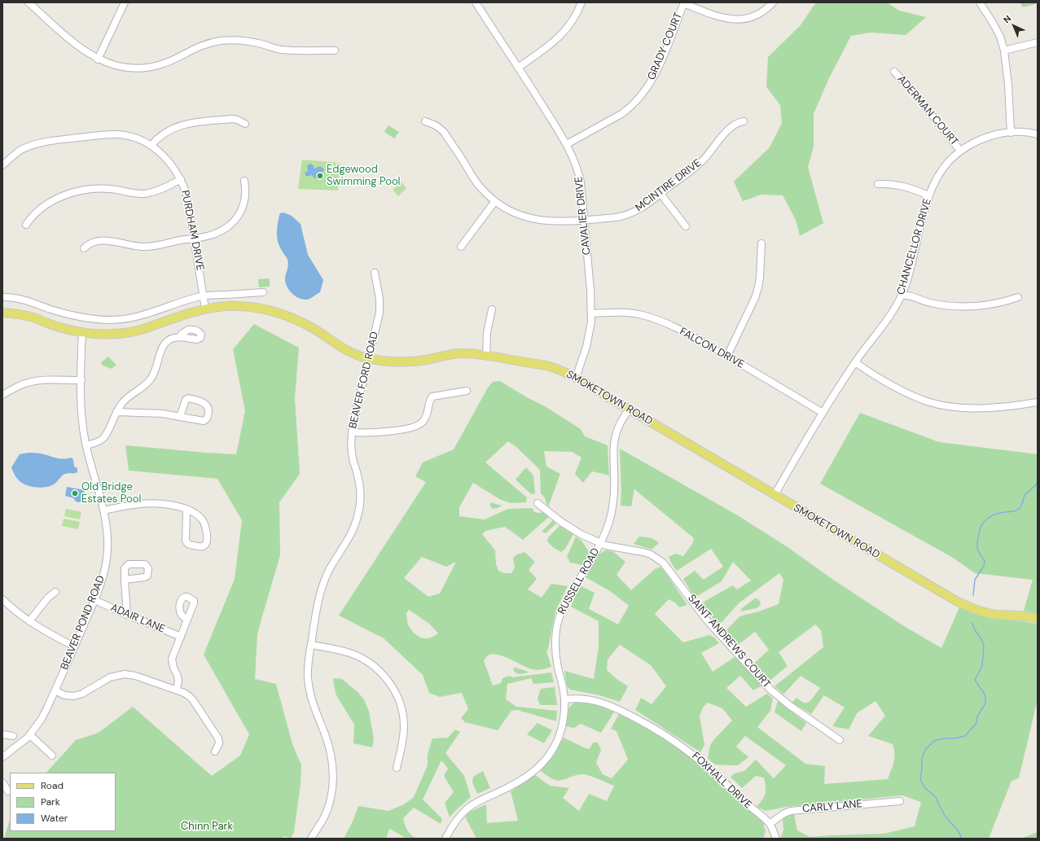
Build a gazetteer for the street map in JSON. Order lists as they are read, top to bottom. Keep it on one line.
{"streets":{"main road":["SMOKETOWN ROAD"],"street":["GRADY COURT","ADERMAN COURT","MCINTIRE DRIVE","CAVALIER DRIVE","PURDHAM DRIVE","CHANCELLOR DRIVE","FALCON DRIVE","BEAVER FORD ROAD","RUSSELL ROAD","ADAIR LANE","BEAVER POND ROAD","SAINT ANDREWS COURT","FOXHALL DRIVE","CARLY LANE"]},"crossings":[["GRADY COURT","CAVALIER DRIVE"],["ADERMAN COURT","CHANCELLOR DRIVE"],["MCINTIRE DRIVE","CAVALIER DRIVE"],["CAVALIER DRIVE","FALCON DRIVE"],["CAVALIER DRIVE","SMOKETOWN ROAD"],["PURDHAM DRIVE","SMOKETOWN ROAD"],["CHANCELLOR DRIVE","FALCON DRIVE"],["CHANCELLOR DRIVE","SMOKETOWN ROAD"],["BEAVER FORD ROAD","SMOKETOWN ROAD"],["SMOKETOWN ROAD","RUSSELL ROAD"],["SMOKETOWN ROAD","BEAVER POND ROAD"],["RUSSELL ROAD","SAINT ANDREWS COURT"],["RUSSELL ROAD","FOXHALL DRIVE"],["ADAIR LANE","BEAVER POND ROAD"],["FOXHALL DRIVE","CARLY LANE"]],"parks":["Chinn Park"],"places":["Edgewood Swimming Pool","Old Bridge Estates Pool"],"legend":["Road","Park","Water"],"north":"top left"}
